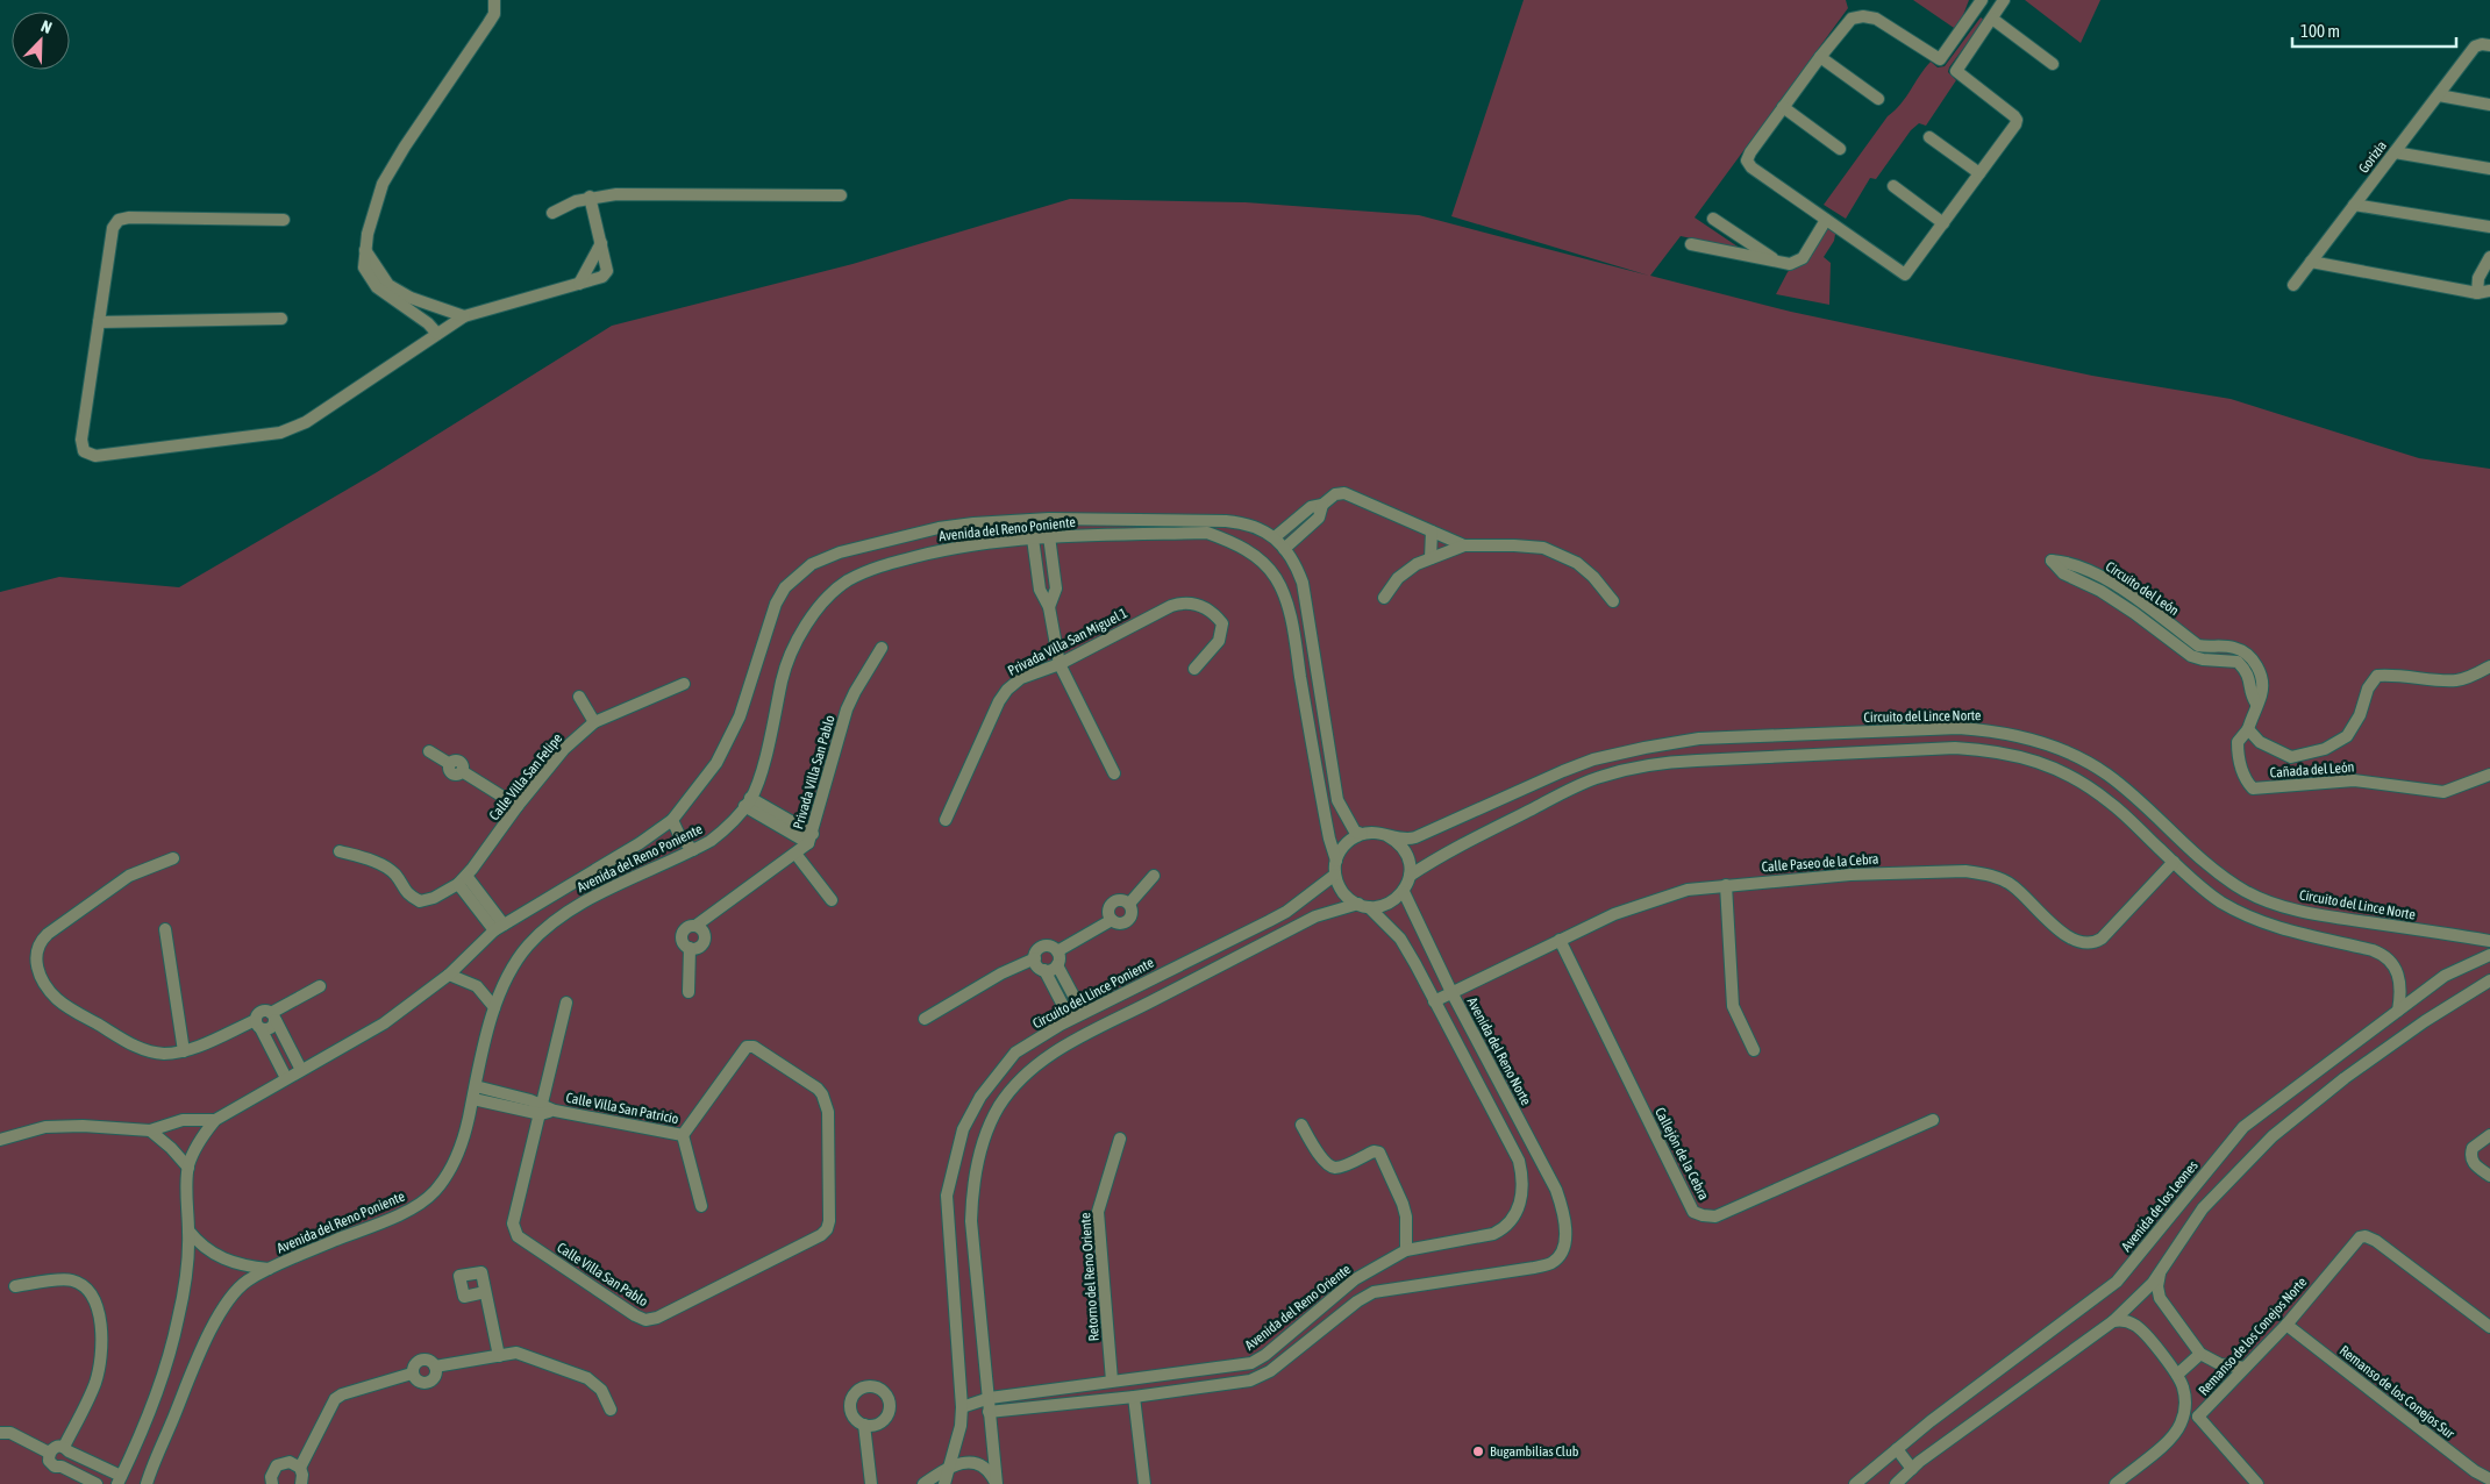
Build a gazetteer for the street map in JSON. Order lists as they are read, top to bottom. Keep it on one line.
{"streets":{"street":["Gorizia","Avenida del Reno Poniente","Circuito del León","Privada Villa San Miguel 1","Circuito del Lince Norte","Cañada del León","Privada Villa San Pablo","Calle Villa San Felipe","Calle Paseo de la Cebra","Circuito del Lince Poniente","Avenida del Reno Norte","Calle Villa San Patricio","Callejón de la Cebra","Avenida de los Leones","Calle Villa San Pablo","Retorno del Reno Oriente","Avenida del Reno Oriente","Remanso de los Conejos Norte","Remanso de los Conejos Sur"]},"crossings":[["Avenida del Reno Poniente","Circuito del Lince Norte"],["Avenida del Reno Poniente","Circuito del Lince Poniente"],["Avenida del Reno Poniente","Avenida del Reno Norte"],["Avenida del Reno Poniente","Calle Villa San Patricio"],["Circuito del León","Cañada del León"],["Circuito del Lince Norte","Circuito del Lince Poniente"],["Circuito del Lince Norte","Avenida del Reno Norte"],["Calle Paseo de la Cebra","Avenida del Reno Norte"],["Calle Paseo de la Cebra","Callejón de la Cebra"],["Circuito del Lince Poniente","Avenida del Reno Norte"],["Circuito del Lince Poniente","Avenida del Reno Oriente"],["Calle Villa San Patricio","Calle Villa San Pablo"],["Retorno del Reno Oriente","Avenida del Reno Oriente"],["Remanso de los Conejos Norte","Remanso de los Conejos Sur"]],"places":["Bugambilias Club"],"scale_bar":"100 m","north":"top right"}
